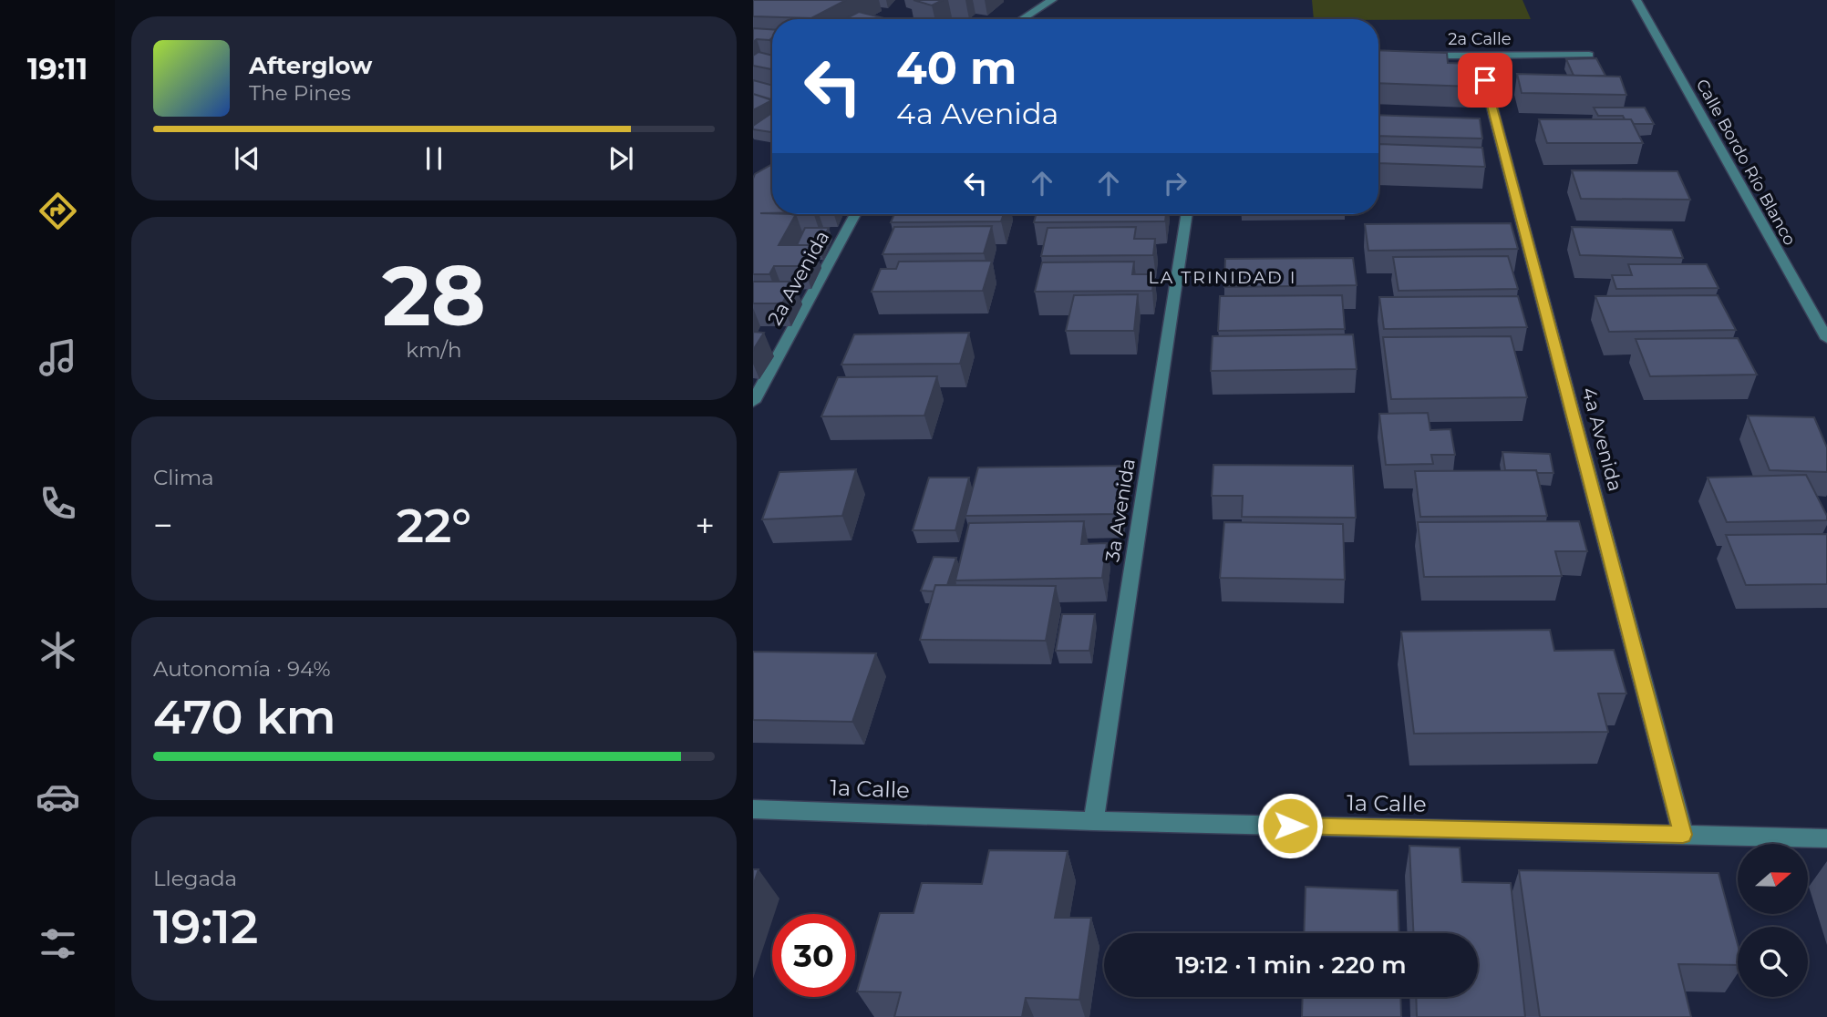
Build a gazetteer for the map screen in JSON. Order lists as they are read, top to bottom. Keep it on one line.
{"streets":{"street":["2a Calle","Calle Bordo Río Blanco","2a Avenida","4a Avenida","3a Avenida","1a Calle"]},"crossings":[["2a Calle","4a Avenida"],["4a Avenida","1a Calle"],["3a Avenida","1a Calle"]],"districts":["LA TRINIDAD I"],"north":"right","page":{"tabs":"19:11","turn":["40 m","4a Avenida"],"song":["Afterglow","The Pines"],"tile":[["28","km/h"],"Clima",["Autonomía · 94%","470 km"],["Llegada","19:12"]],"heat":["−","22°","+"],"limit":"30","trip":"19:12 · 1 min · 220 m"}}
